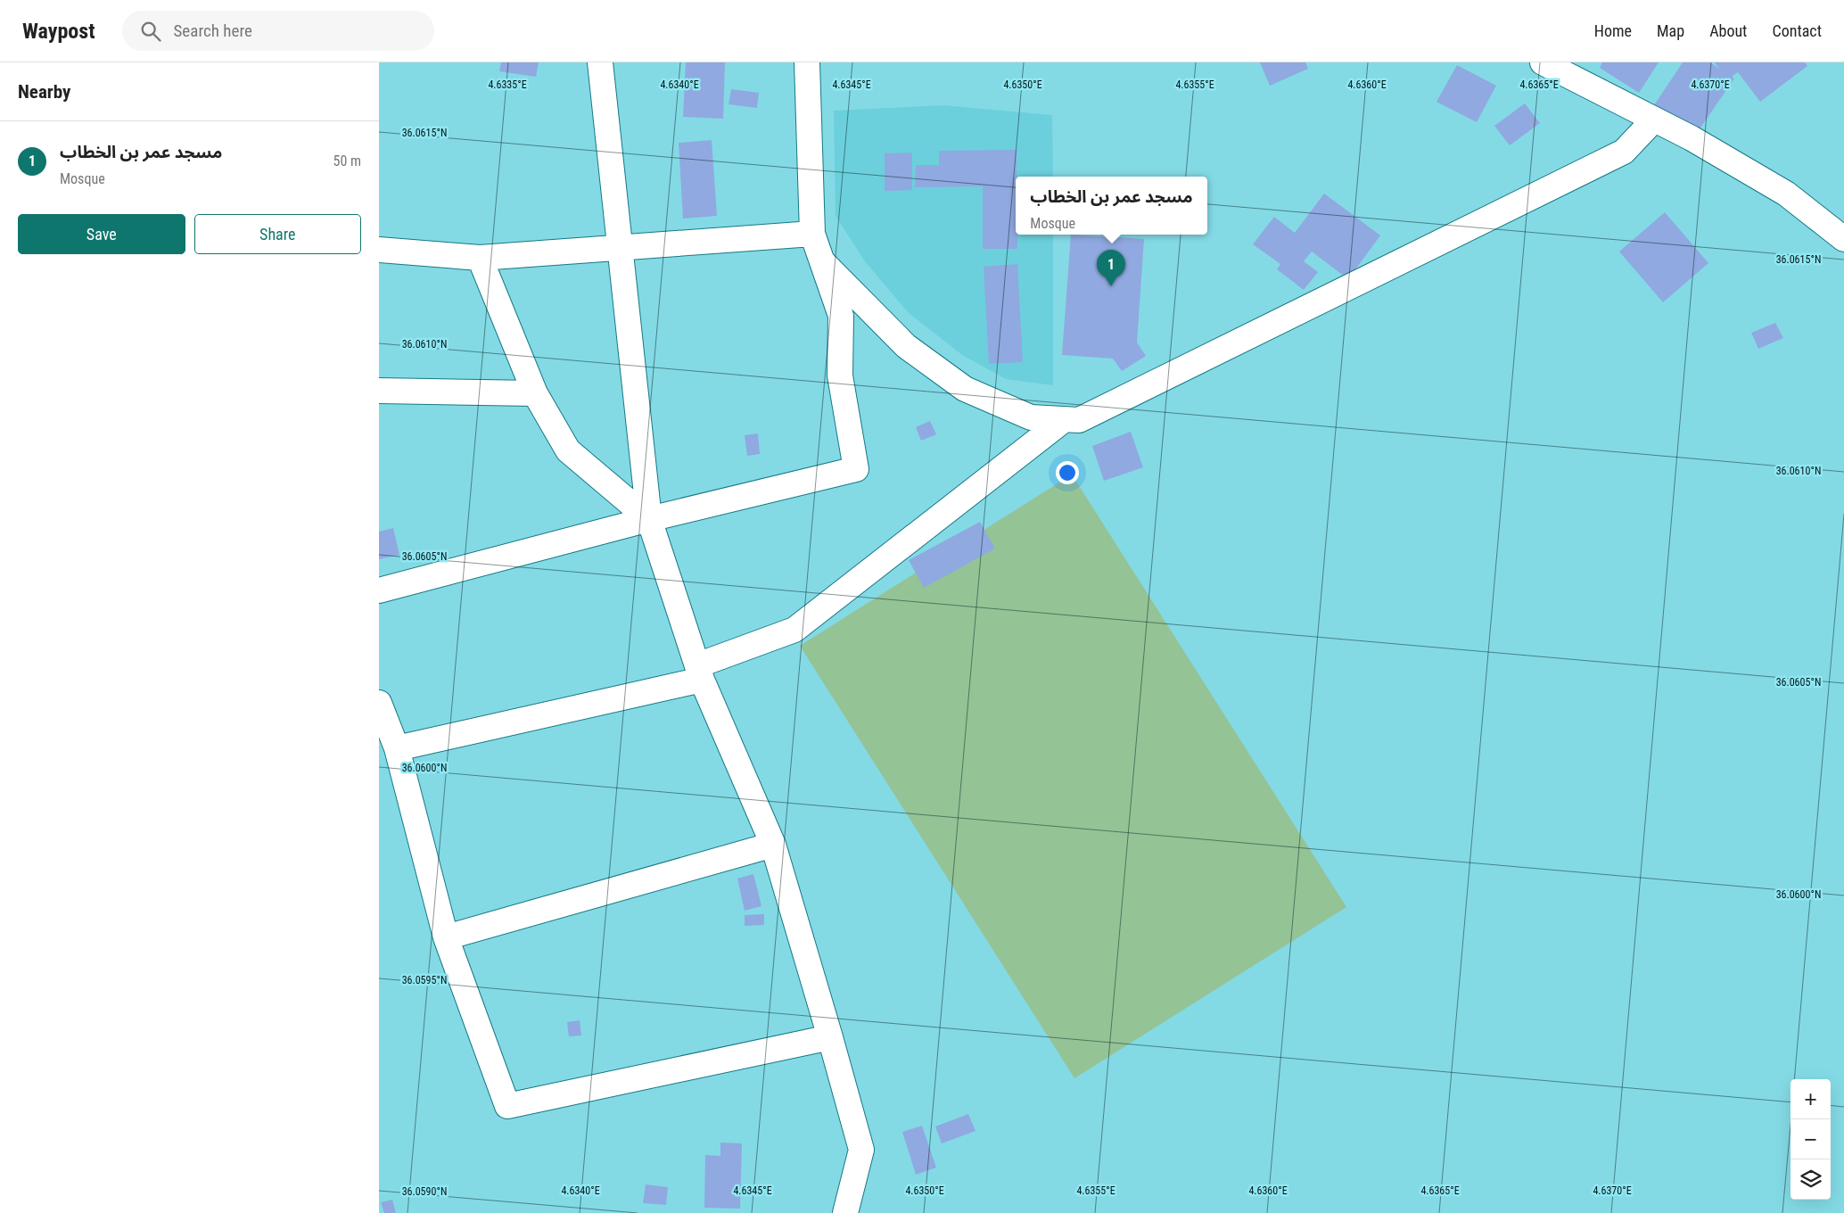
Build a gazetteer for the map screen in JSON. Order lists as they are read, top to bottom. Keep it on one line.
{"page":{"header":"Waypost","search":"Search here","nav":["Home","Map","About","Contact"],"heading":"Nearby","list":[{"mark":"1","name":"مسجد عمر بن الخطاب","note":"Mosque","value":"50 m"}],"popup":["مسجد عمر بن الخطاب","Mosque"],"buttons":["Save","Share"],"pins":"1","map_buttons":["+","−"]},"coordinates":["4.6335°E","4.6340°E","4.6345°E","4.6350°E","4.6355°E","4.6360°E","4.6365°E","4.6370°E","36.0615°N","36.0610°N","36.0605°N","36.0600°N","36.0595°N","36.0590°N"]}
